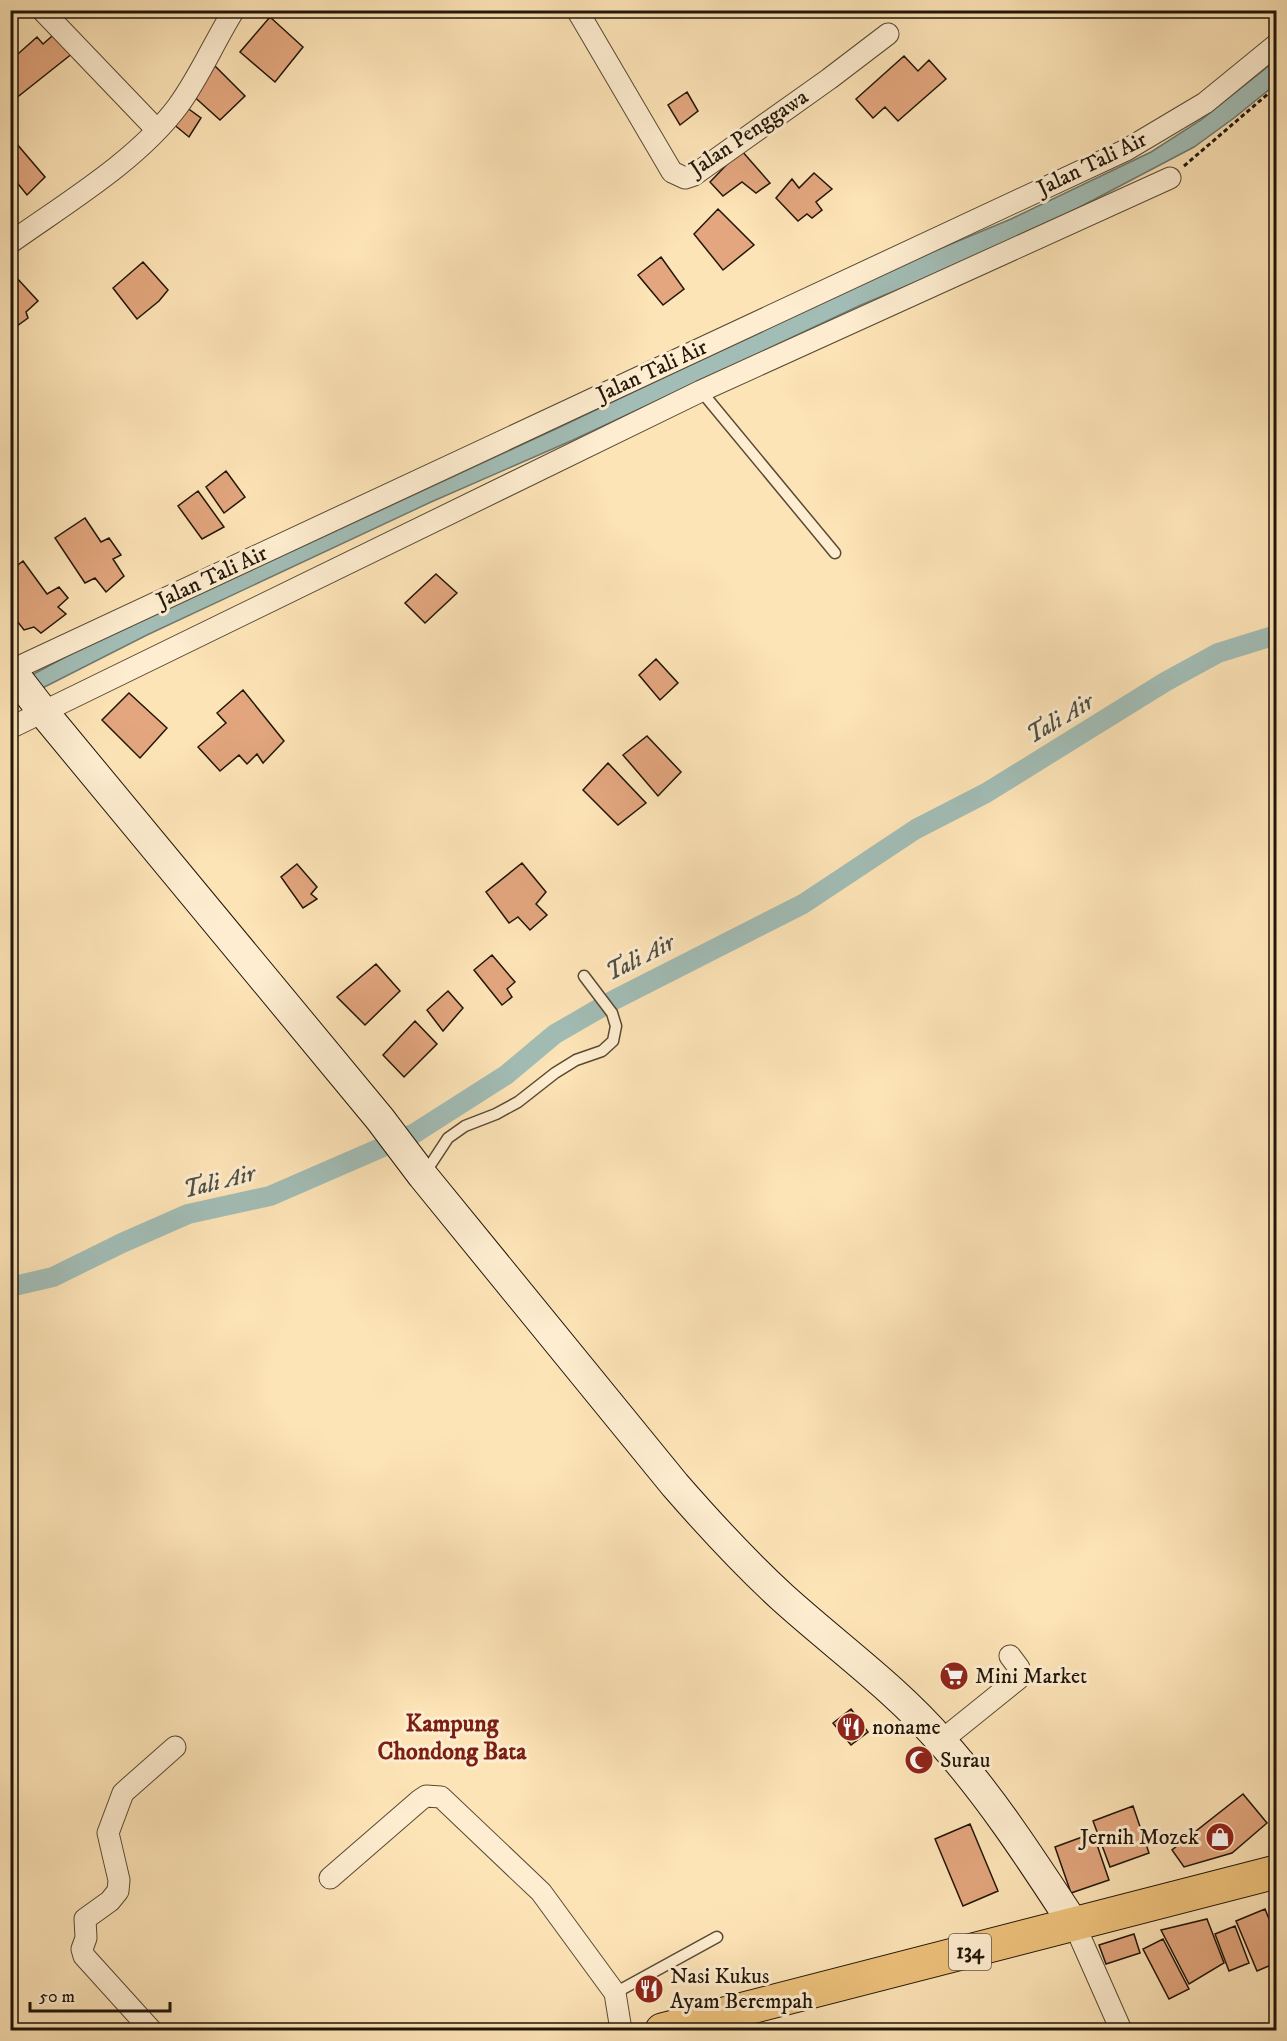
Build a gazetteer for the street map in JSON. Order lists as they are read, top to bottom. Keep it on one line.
{"streets":{"main road":["134"],"street":["Jalan Penggawa","Jalan Tali Air"]},"districts":["Kampung Chondong Bata"],"water":["Tali Air"],"places":{"supermarket":["Mini Market"],"restaurant":["noname","Nasi Kukus Ayam Berempah"],"mosque":["Surau"],"shop":["Jernih Mozek"]},"scale_bar":"50 m"}
